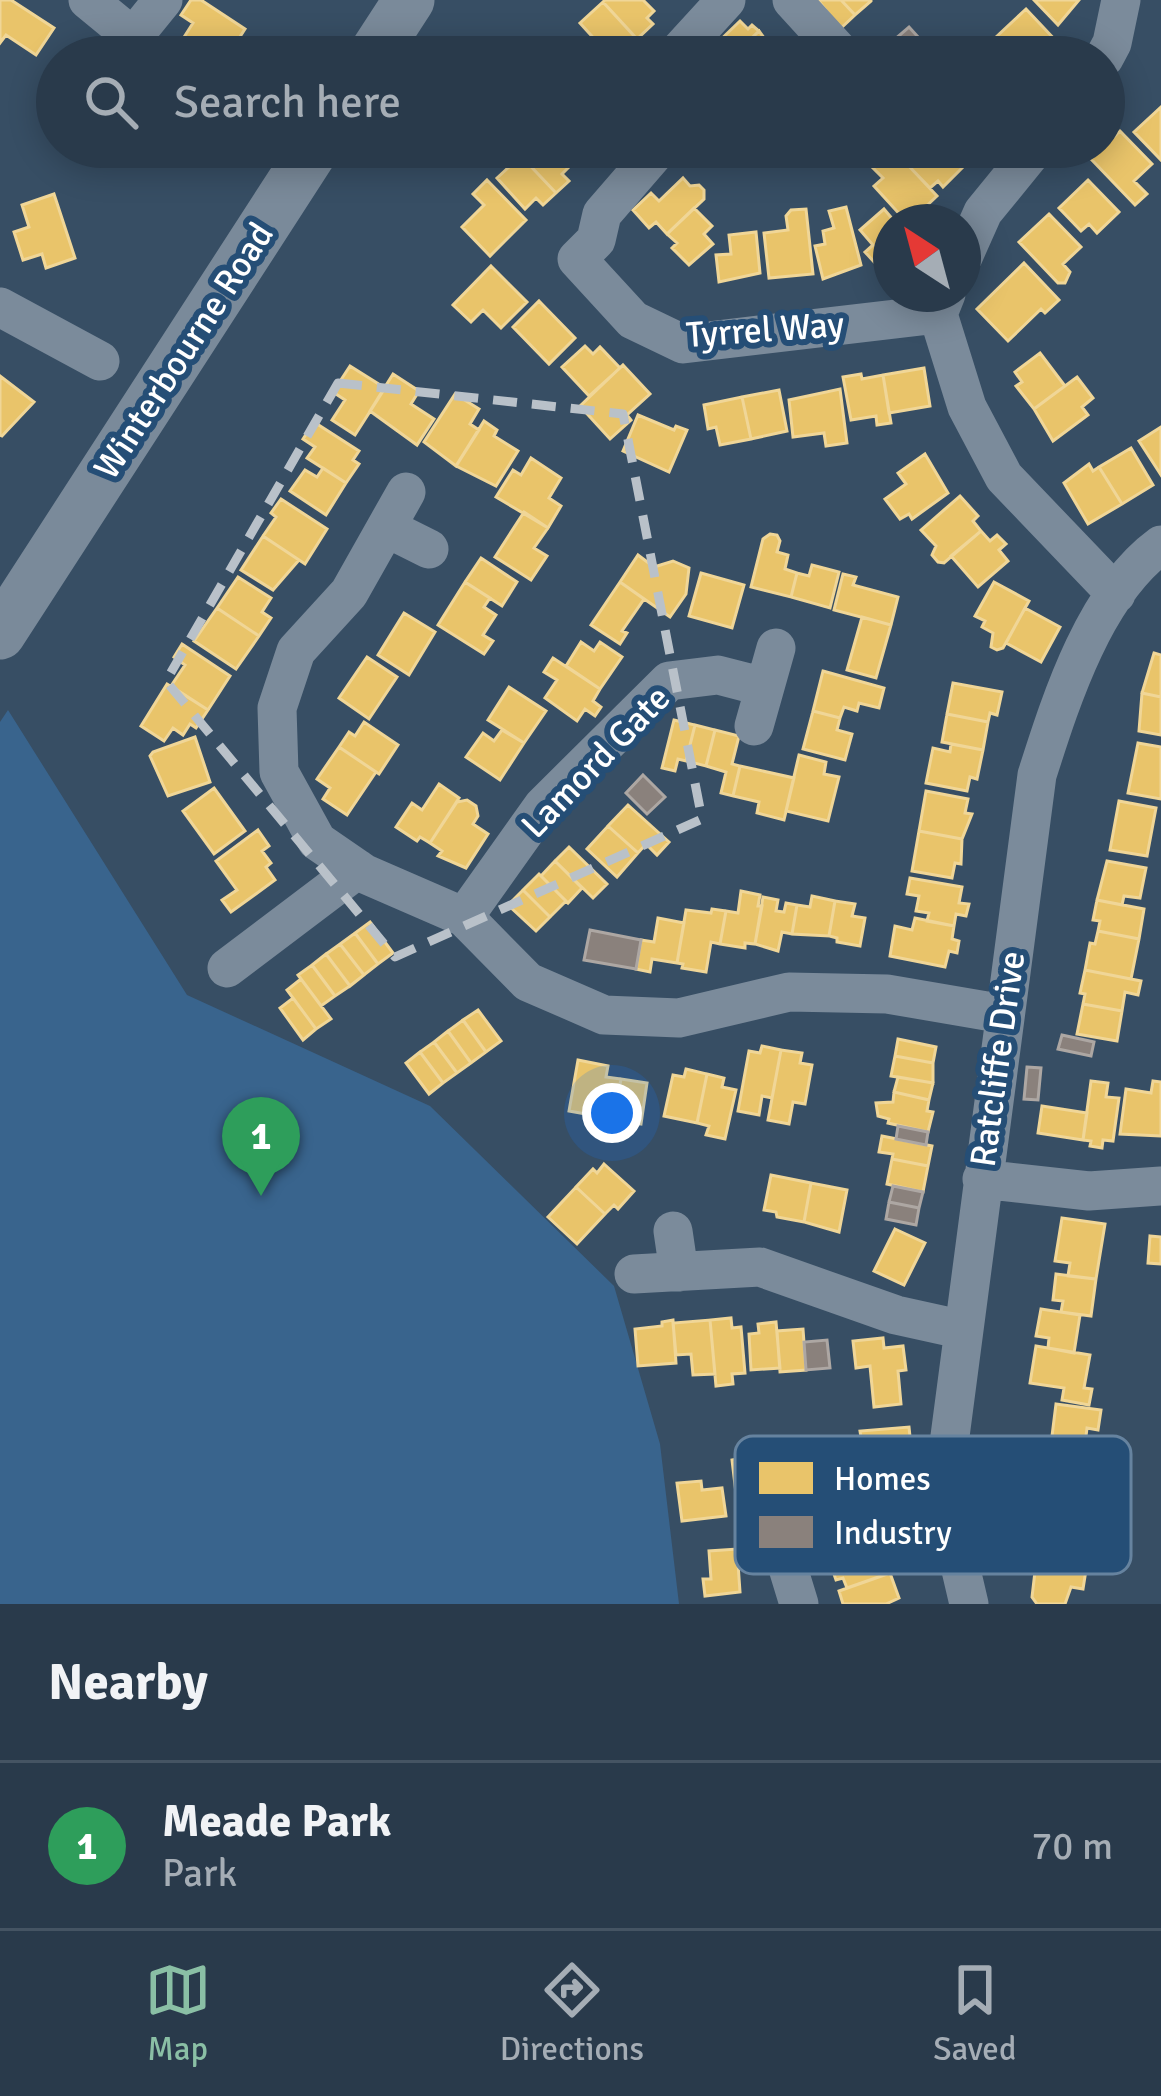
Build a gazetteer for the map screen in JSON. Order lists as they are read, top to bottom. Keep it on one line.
{"streets":{"main road":["Winterbourne Road"],"street":["Tyrrel Way","Lamord Gate","Ratcliffe Drive"]},"legend":["Homes","Industry"],"north":"top left","page":{"search":"Search here","pins":"1","heading":"Nearby","list":[{"mark":"1","name":"Meade Park","note":"Park","value":"70 m"}],"nav":["Map","Directions","Saved"]}}
